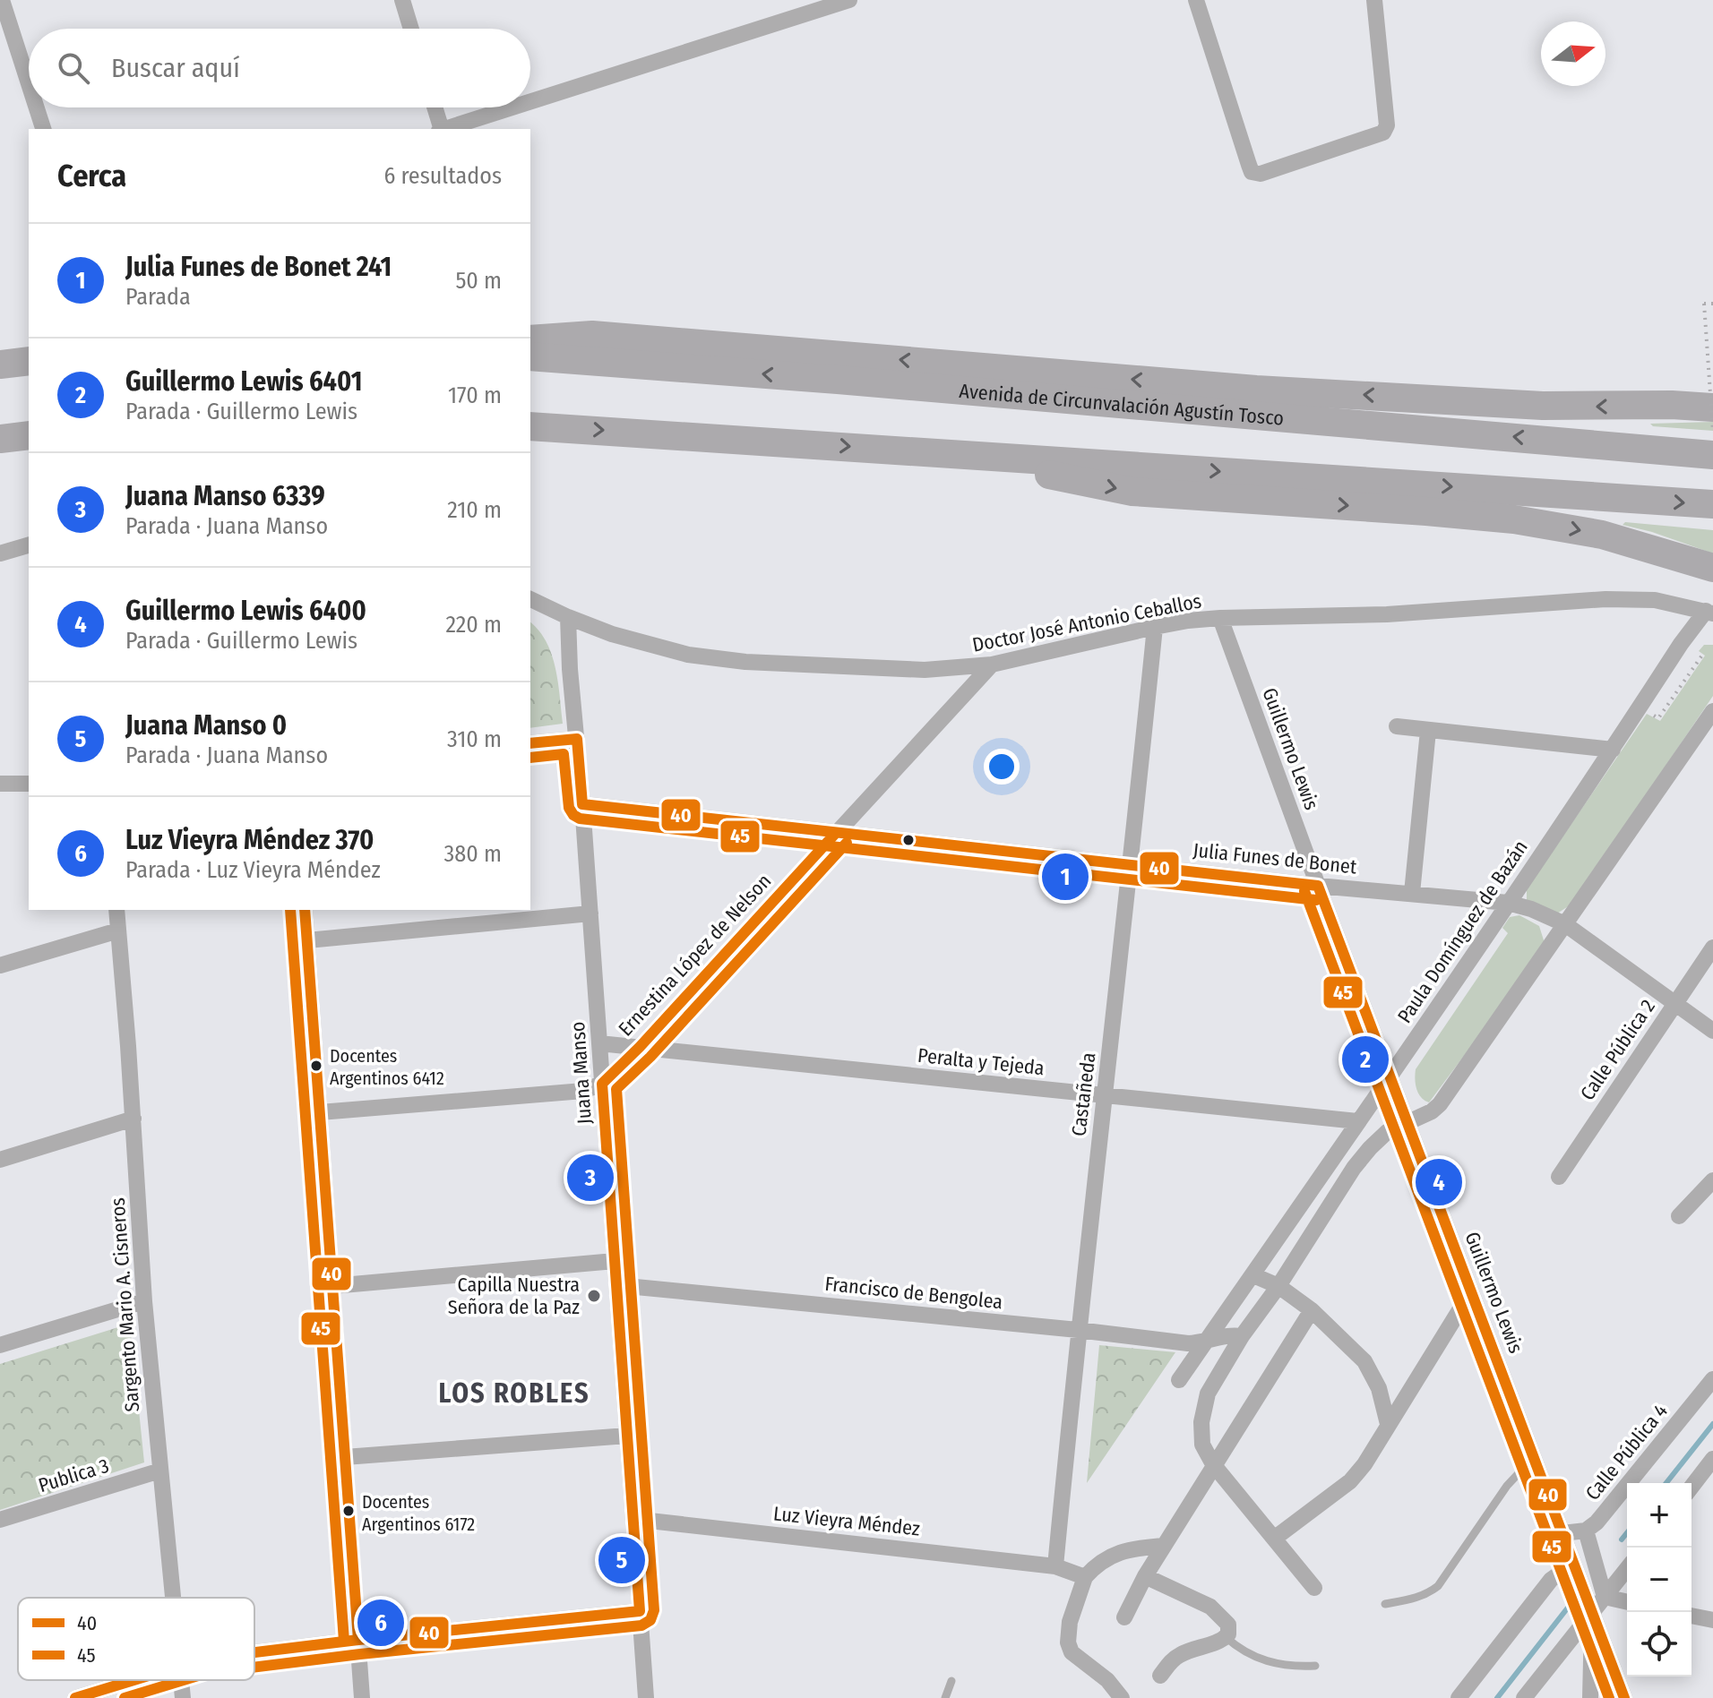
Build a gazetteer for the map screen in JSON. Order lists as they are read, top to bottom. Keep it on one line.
{"streets":{"highway":["Avenida de Circunvalación Agustín Tosco"],"street":["Doctor José Antonio Ceballos","Guillermo Lewis","Julia Funes de Bonet","Paula Domínguez de Bazán","Ernestina López de Nelson","Calle Pública 2","Peralta y Tejeda","Juana Manso","Castañeda","Francisco de Bengolea","Sargento Mario A. Cisneros","Calle Pública 4","Publica 3","Luz Vieyra Méndez"]},"crossings":[["Doctor José Antonio Ceballos","Guillermo Lewis"],["Doctor José Antonio Ceballos","Paula Domínguez de Bazán"],["Doctor José Antonio Ceballos","Ernestina López de Nelson"],["Doctor José Antonio Ceballos","Juana Manso"],["Doctor José Antonio Ceballos","Castañeda"],["Guillermo Lewis","Julia Funes de Bonet"],["Guillermo Lewis","Paula Domínguez de Bazán"],["Guillermo Lewis","Calle Pública 4"],["Julia Funes de Bonet","Paula Domínguez de Bazán"],["Julia Funes de Bonet","Ernestina López de Nelson"],["Julia Funes de Bonet","Calle Pública 2"],["Julia Funes de Bonet","Juana Manso"],["Julia Funes de Bonet","Castañeda"],["Paula Domínguez de Bazán","Peralta y Tejeda"],["Paula Domínguez de Bazán","Francisco de Bengolea"],["Ernestina López de Nelson","Peralta y Tejeda"],["Ernestina López de Nelson","Juana Manso"],["Peralta y Tejeda","Juana Manso"],["Peralta y Tejeda","Castañeda"],["Juana Manso","Francisco de Bengolea"],["Juana Manso","Luz Vieyra Méndez"],["Castañeda","Francisco de Bengolea"],["Castañeda","Luz Vieyra Méndez"],["Sargento Mario A. Cisneros","Publica 3"]],"districts":["LOS ROBLES"],"places":["Docentes Argentinos 6412","Capilla Nuestra Señora de la Paz","Docentes Argentinos 6172"],"lines":["transit line 40","transit line 45"],"legend":["40","45"],"north":"right","page":{"search":"Buscar aquí","heading":["Cerca","6 resultados"],"list":[{"mark":"1","name":"Julia Funes de Bonet 241","note":"Parada","value":"50 m"},{"mark":"2","name":"Guillermo Lewis 6401","note":"Parada · Guillermo Lewis","value":"170 m"},{"mark":"3","name":"Juana Manso 6339","note":"Parada · Juana Manso","value":"210 m"},{"mark":"4","name":"Guillermo Lewis 6400","note":"Parada · Guillermo Lewis","value":"220 m"},{"mark":"5","name":"Juana Manso 0","note":"Parada · Juana Manso","value":"310 m"},{"mark":"6","name":"Luz Vieyra Méndez 370","note":"Parada · Luz Vieyra Méndez","value":"380 m"}],"pins":["1","2","3","4","5","6"],"map_buttons":["+","−"]}}
